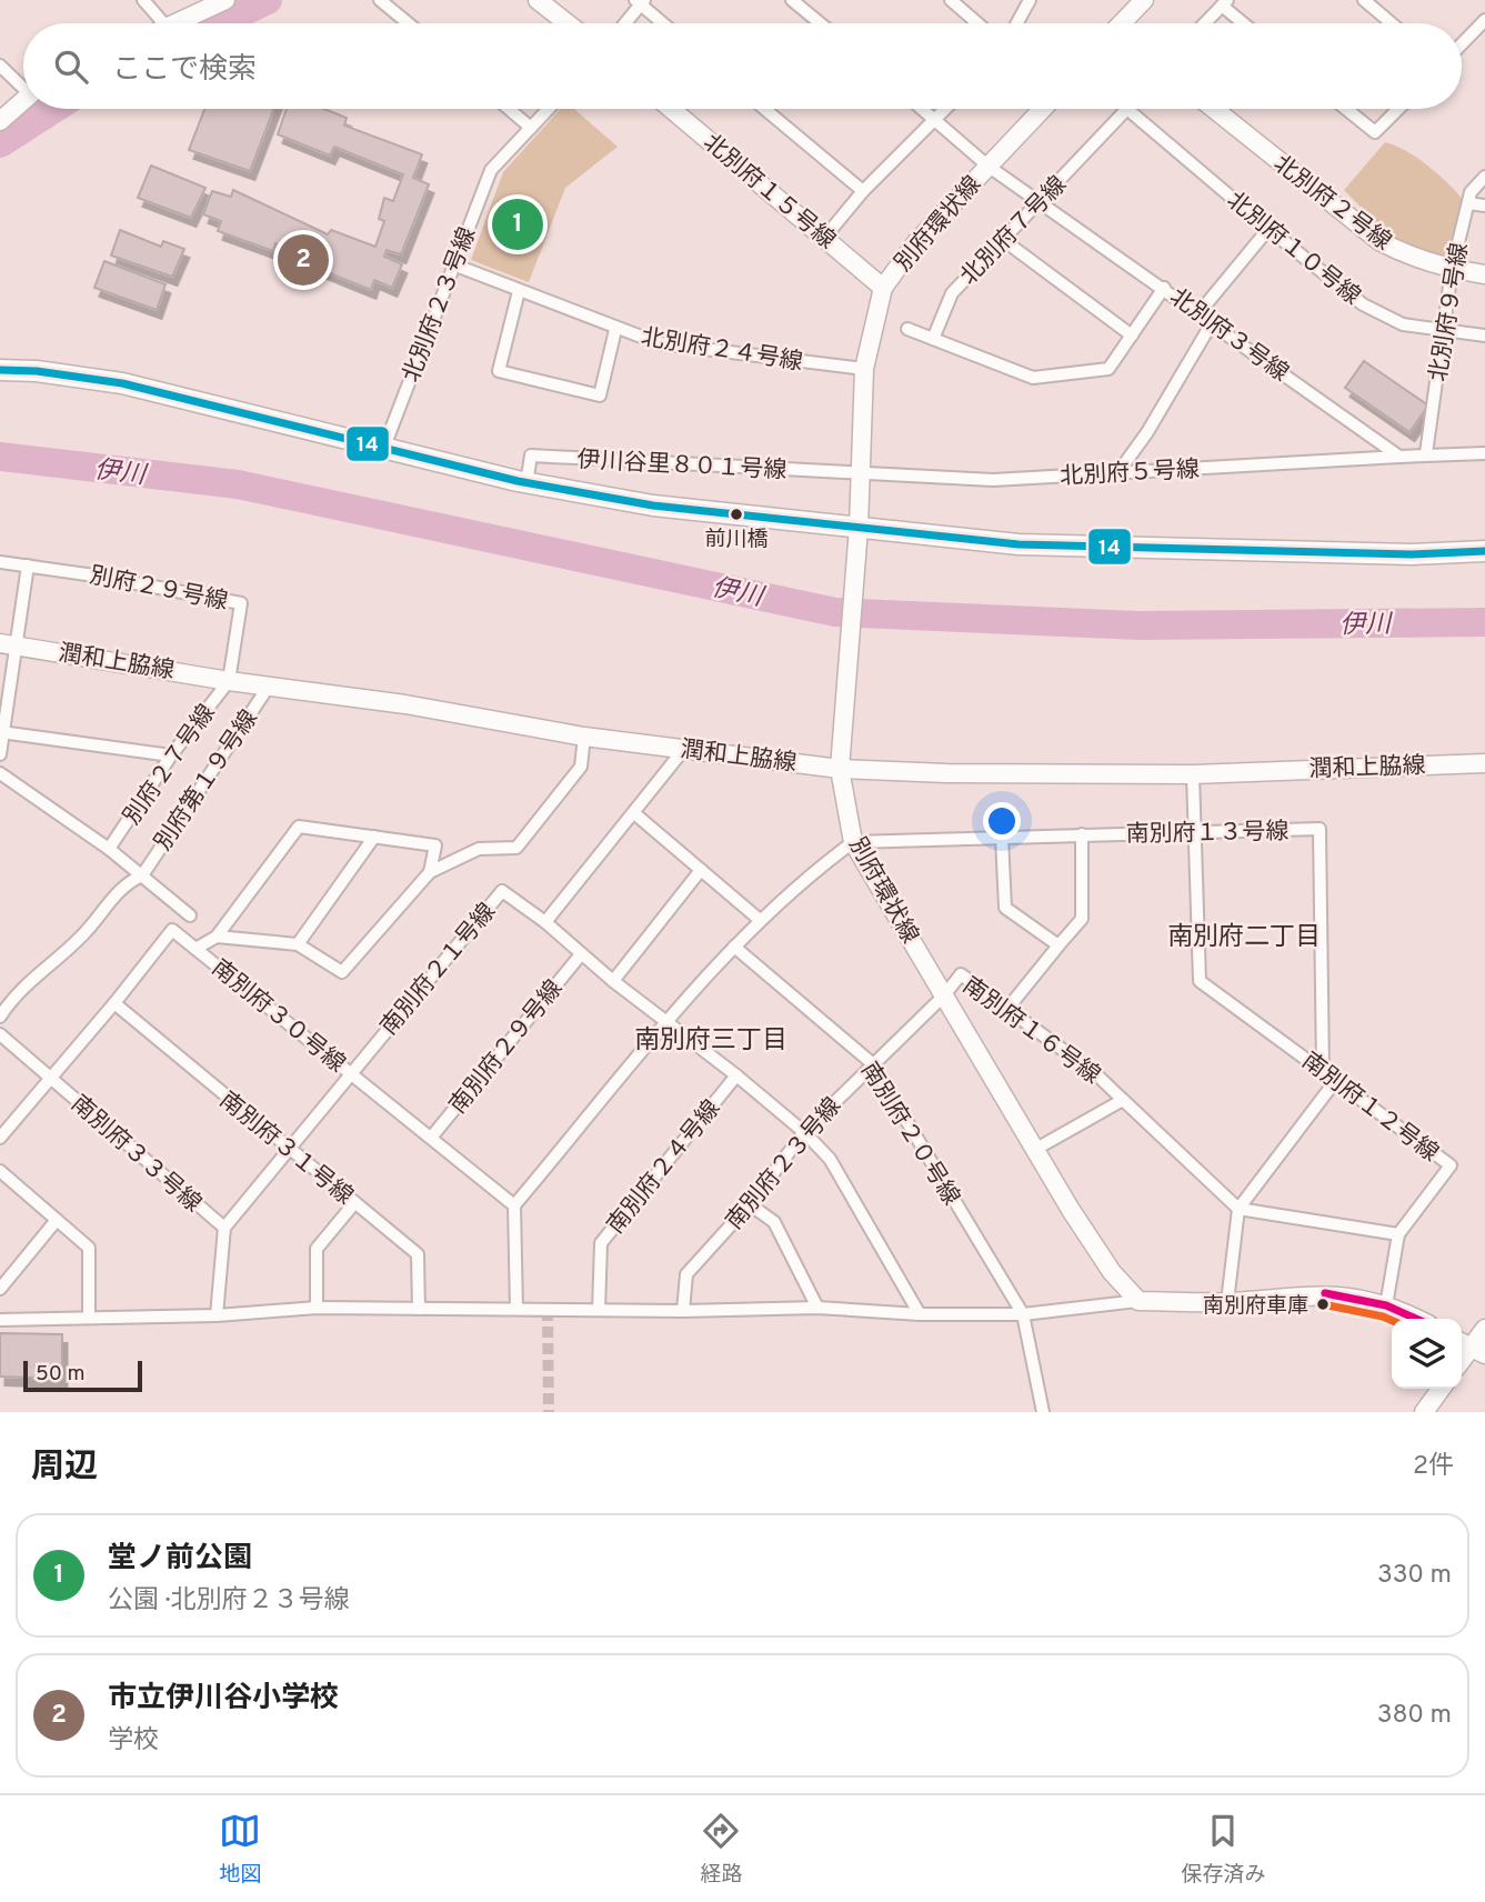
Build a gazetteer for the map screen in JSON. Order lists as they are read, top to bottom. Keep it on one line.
{"streets":{"street":["北別府１５号線","北別府２号線","別府環状線","北別府７号線","北別府１０号線","北別府２３号線","北別府９号線","北別府３号線","北別府２４号線","伊川谷里８０１号線","北別府５号線","別府２９号線","潤和上脇線","別府２７号線","別府第１９号線","南別府１３号線","南別府２１号線","南別府３０号線","南別府１６号線","南別府２９号線","南別府１２号線","南別府２０号線","南別府３１号線","南別府３３号線","南別府２３号線","南別府２４号線"]},"crossings":[["北別府１５号線","別府環状線"],["北別府２号線","北別府９号線"],["別府環状線","北別府３号線"],["別府環状線","北別府２４号線"],["別府環状線","伊川谷里８０１号線"],["別府環状線","北別府５号線"],["別府環状線","潤和上脇線"],["別府環状線","南別府１３号線"],["別府環状線","南別府１６号線"],["別府環状線","南別府２３号線"],["北別府７号線","北別府１０号線"],["北別府７号線","北別府３号線"],["北別府１０号線","北別府９号線"],["北別府２３号線","北別府２４号線"],["北別府３号線","北別府５号線"],["伊川谷里８０１号線","北別府５号線"],["別府２９号線","潤和上脇線"],["別府２９号線","別府２７号線"],["潤和上脇線","別府２７号線"],["潤和上脇線","別府第１９号線"],["潤和上脇線","南別府１２号線"],["南別府１３号線","南別府１２号線"],["南別府２１号線","南別府３０号線"],["南別府２１号線","南別府２９号線"],["南別府２１号線","南別府３１号線"],["南別府２１号線","南別府３３号線"],["南別府２１号線","南別府２３号線"],["南別府２１号線","南別府２４号線"],["南別府３０号線","南別府２９号線"],["南別府３０号線","南別府３１号線"],["南別府３０号線","南別府３３号線"],["南別府１６号線","南別府２３号線"],["南別府２０号線","南別府２３号線"]],"districts":["南別府二丁目","南別府三丁目"],"water":["伊川"],"places":["前川橋","南別府車庫"],"lines":["transit line 14"],"scale_bar":"50 m","page":{"search":"ここで検索","pins":["1","2"],"scale":"50 m","heading":["周辺","2件"],"list":[{"mark":"1","name":"堂ノ前公園","note":"公園 · 北別府２３号線","value":"330 m"},{"mark":"2","name":"市立伊川谷小学校","note":"学校","value":"380 m"}],"nav":["地図","経路","保存済み"]}}
